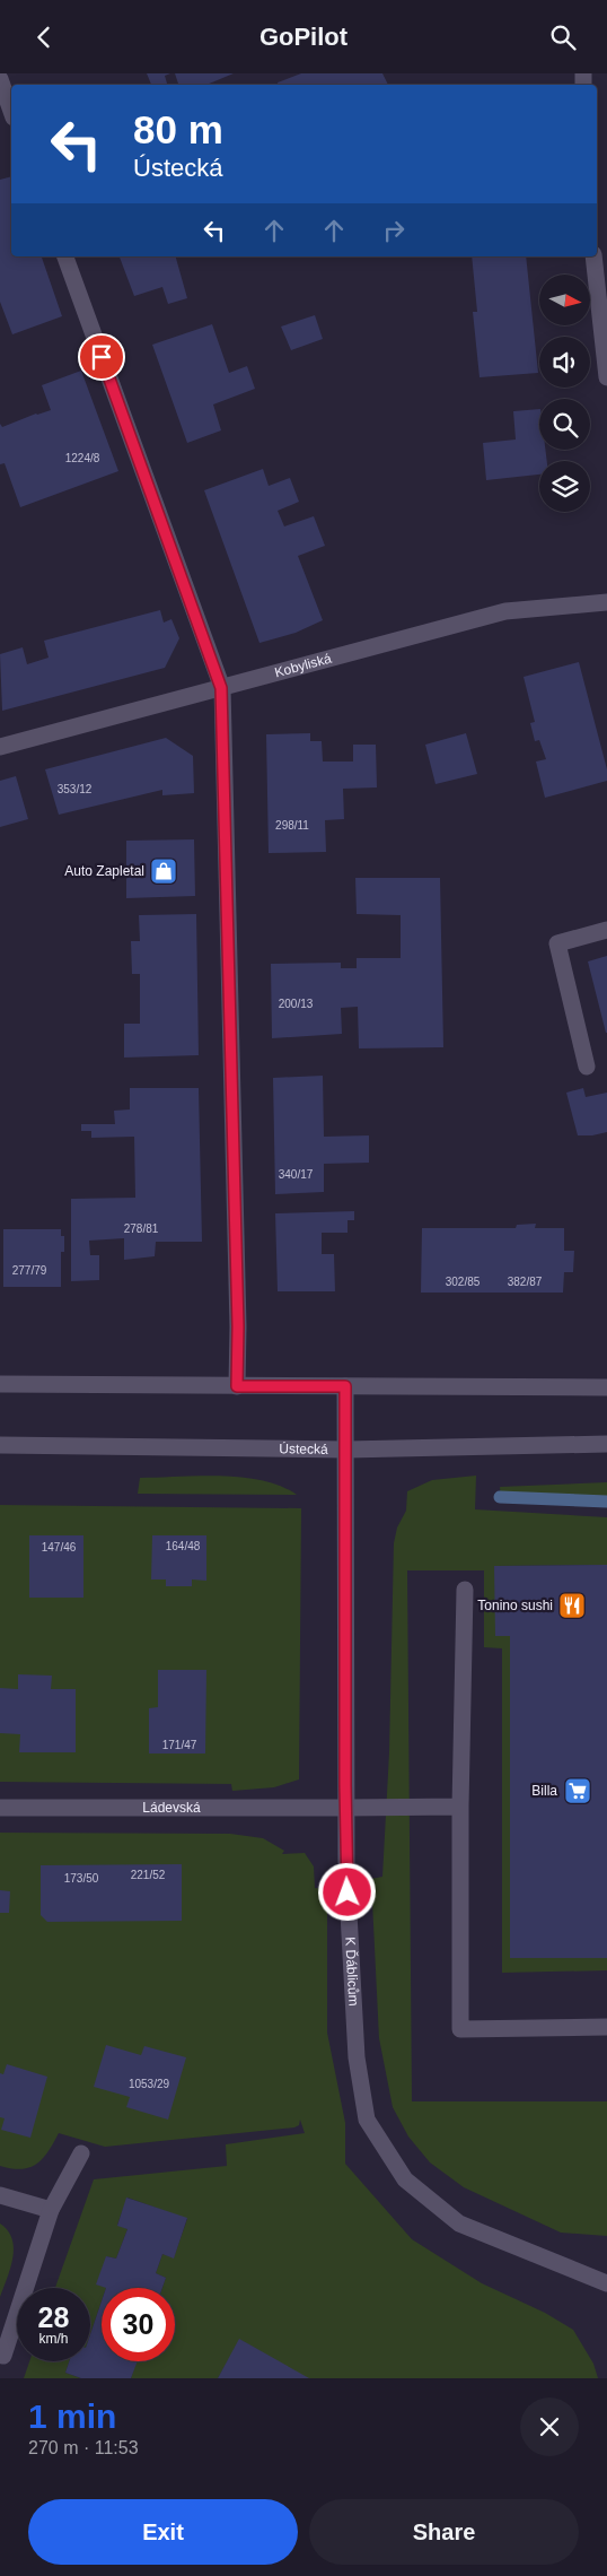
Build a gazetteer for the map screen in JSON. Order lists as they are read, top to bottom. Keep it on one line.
{"streets":{"street":["Kobyliská","Ústecká","Ládevská","K Ďáblicům"]},"crossings":[["Ústecká","K Ďáblicům"],["Ládevská","K Ďáblicům"]],"places":{"shop":["Auto Zapletal"],"restaurant":["Tonino sushi"],"supermarket":["Billa"]},"house_numbers":["1224/8","353/12","298/11","200/13","340/17","278/81","277/79","302/85","382/87","164/48","147/46","171/47","221/52","173/50","1053/29"],"north":"right","page":{"header":"GoPilot","turn":["80 m","Ústecká"],"speed":"28 km/h","limit":"30","heading":["1 min","270 m · 11:53"],"buttons":["Exit","Share"]}}
